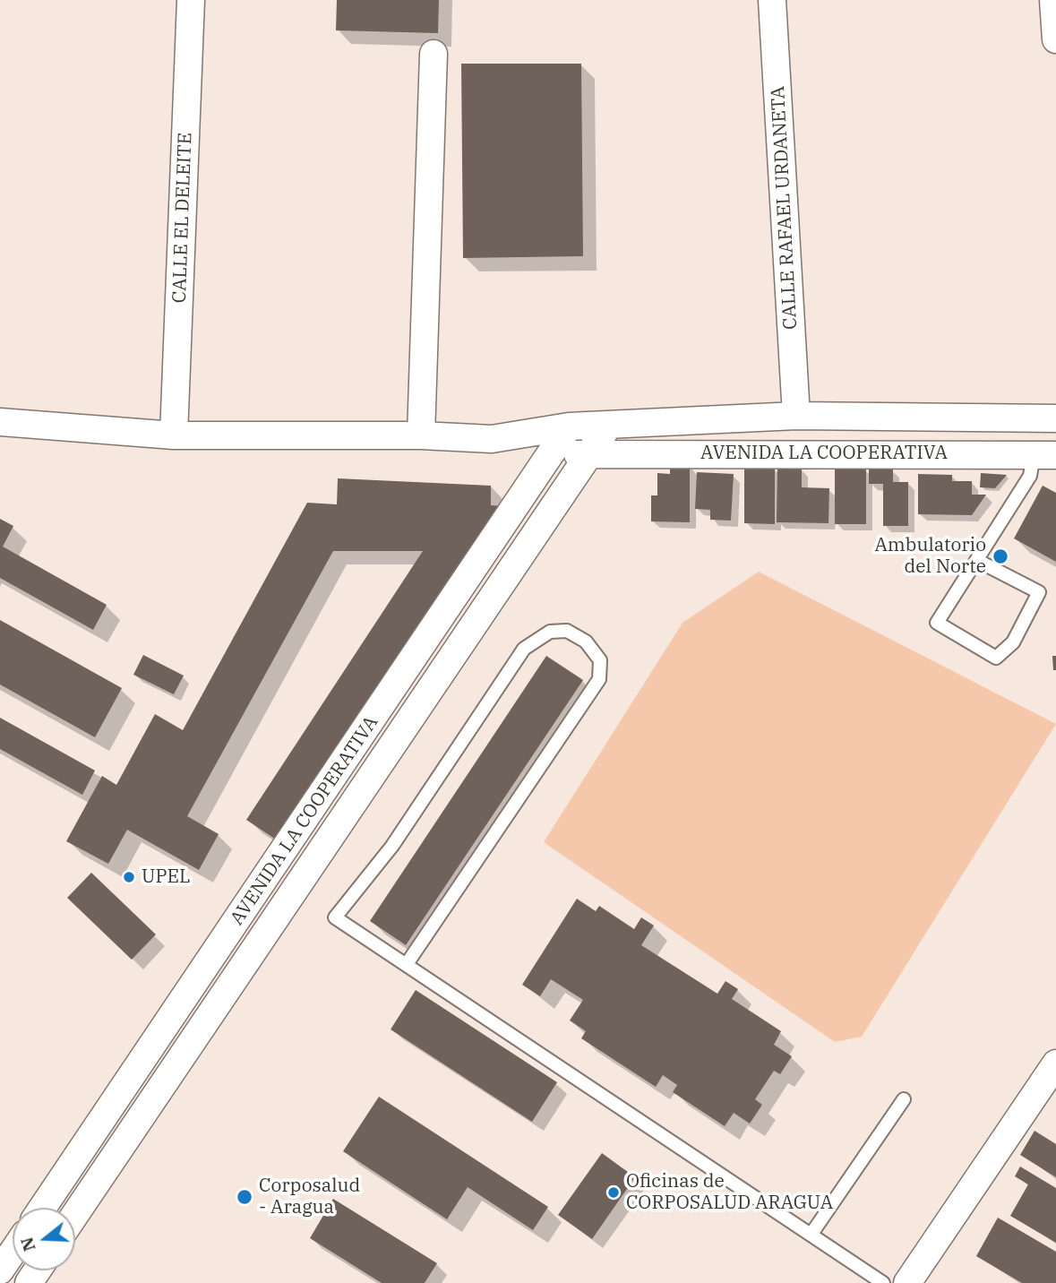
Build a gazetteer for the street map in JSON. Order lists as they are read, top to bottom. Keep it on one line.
{"streets":{"street":["CALLE RAFAEL URDANETA","CALLE EL DELEITE","AVENIDA LA COOPERATIVA"]},"crossings":[["CALLE RAFAEL URDANETA","AVENIDA LA COOPERATIVA"],["CALLE EL DELEITE","AVENIDA LA COOPERATIVA"]],"places":["Ambulatorio del Norte","UPEL","Oficinas de CORPOSALUD ARAGUA","Corposalud - Aragua"],"north":"left"}
